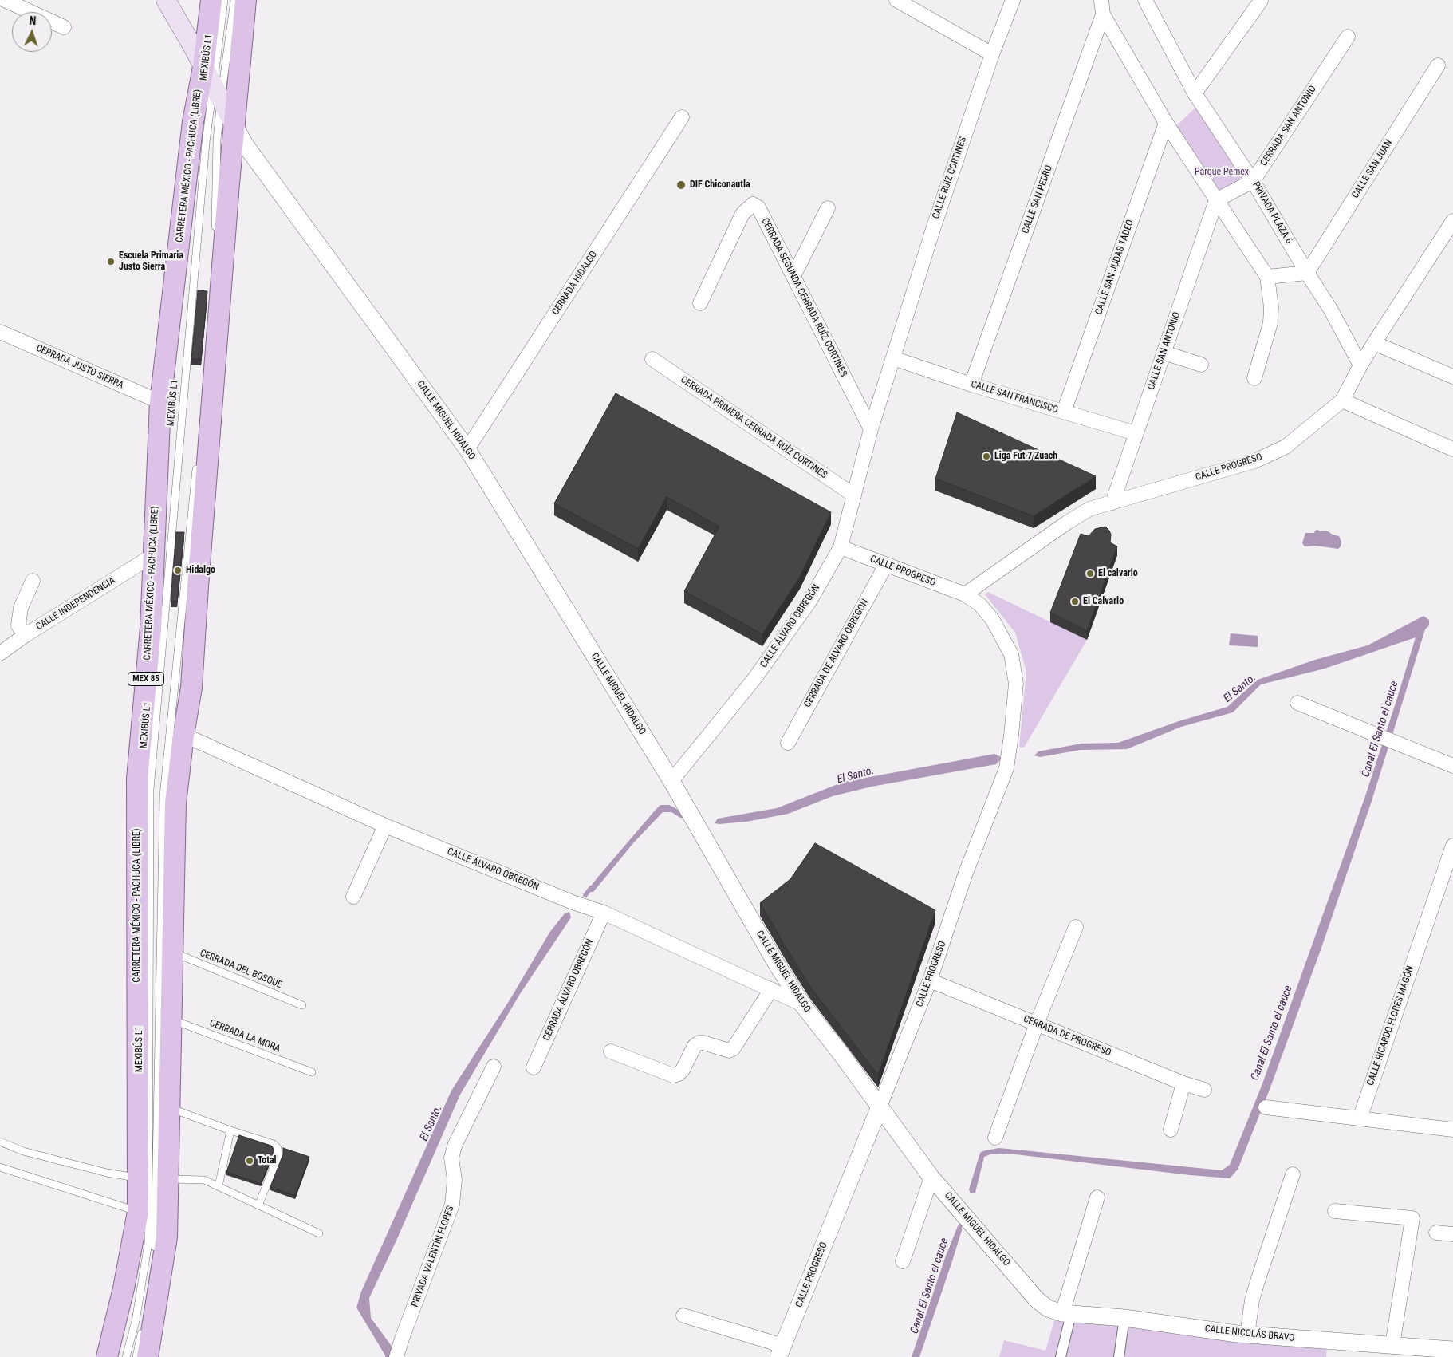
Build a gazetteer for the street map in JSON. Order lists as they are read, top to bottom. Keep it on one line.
{"streets":{"main road":["CARRETERA MÉXICO - PACHUCA (LIBRE)","CALLE MIGUEL HIDALGO","MEX 85"],"street":["CERRADA SAN ANTONIO","CALLE SAN JUAN","CALLE RUÍZ CORTINES","CALLE SAN PEDRO","PRIVADA PLAZA 6","CALLE SAN JUDAS TADEO","CERRADA HIDALGO","CERRADA SEGUNDA CERRADA RUÍZ CORTINES","CALLE SAN ANTONIO","CERRADA JUSTO SIERRA","CALLE SAN FRANCISCO","CERRADA PRIMERA CERRADA RUÍZ CORTINES","CALLE PROGRESO","CALLE INDEPENDENCIA","CALLE ÁLVARO OBREGÓN","CERRADA DE ALVARO OBREGON","CERRADA ÁLVARO OBREGÓN","CALLE RICARDO FLORES MAGÓN","CERRADA DE PROGRESO","PRIVADA VALENTÍN FLORES","CALLE NICOLÁS BRAVO"],"lane":["MEXIBÚS L1","CERRADA DEL BOSQUE","CERRADA LA MORA"]},"crossings":[["MEXIBÚS L1","CALLE MIGUEL HIDALGO"],["CERRADA SAN ANTONIO","PRIVADA PLAZA 6"],["CERRADA SAN ANTONIO","CALLE SAN ANTONIO"],["CARRETERA MÉXICO - PACHUCA (LIBRE)","CERRADA JUSTO SIERRA"],["CARRETERA MÉXICO - PACHUCA (LIBRE)","CALLE MIGUEL HIDALGO"],["CARRETERA MÉXICO - PACHUCA (LIBRE)","CALLE INDEPENDENCIA"],["CALLE SAN JUAN","PRIVADA PLAZA 6"],["CALLE RUÍZ CORTINES","CALLE SAN FRANCISCO"],["CALLE RUÍZ CORTINES","CALLE ÁLVARO OBREGÓN"],["CALLE SAN PEDRO","CALLE SAN FRANCISCO"],["PRIVADA PLAZA 6","CALLE PROGRESO"],["CALLE SAN JUDAS TADEO","CALLE SAN FRANCISCO"],["CERRADA HIDALGO","CALLE MIGUEL HIDALGO"],["CERRADA SEGUNDA CERRADA RUÍZ CORTINES","CALLE ÁLVARO OBREGÓN"],["CALLE SAN ANTONIO","CALLE SAN FRANCISCO"],["CALLE SAN ANTONIO","CALLE PROGRESO"],["CALLE SAN FRANCISCO","CALLE ÁLVARO OBREGÓN"],["CALLE MIGUEL HIDALGO","CALLE PROGRESO"],["CALLE MIGUEL HIDALGO","CALLE ÁLVARO OBREGÓN"],["CALLE MIGUEL HIDALGO","CALLE NICOLÁS BRAVO"],["CERRADA PRIMERA CERRADA RUÍZ CORTINES","CALLE ÁLVARO OBREGÓN"],["CALLE PROGRESO","CALLE ÁLVARO OBREGÓN"],["CALLE PROGRESO","CERRADA DE ALVARO OBREGON"],["CALLE PROGRESO","CERRADA DE PROGRESO"],["CALLE ÁLVARO OBREGÓN","CERRADA ÁLVARO OBREGÓN"]],"water":["El Santo.","Canal El Santo el cauce"],"parks":["Parque Pemex"],"places":["DIF Chiconautla","Escuela Primaria Justo Sierra","Liga Fut 7 Zuach","Hidalgo","El calvario","El Calvario","Total"],"north":"top"}
